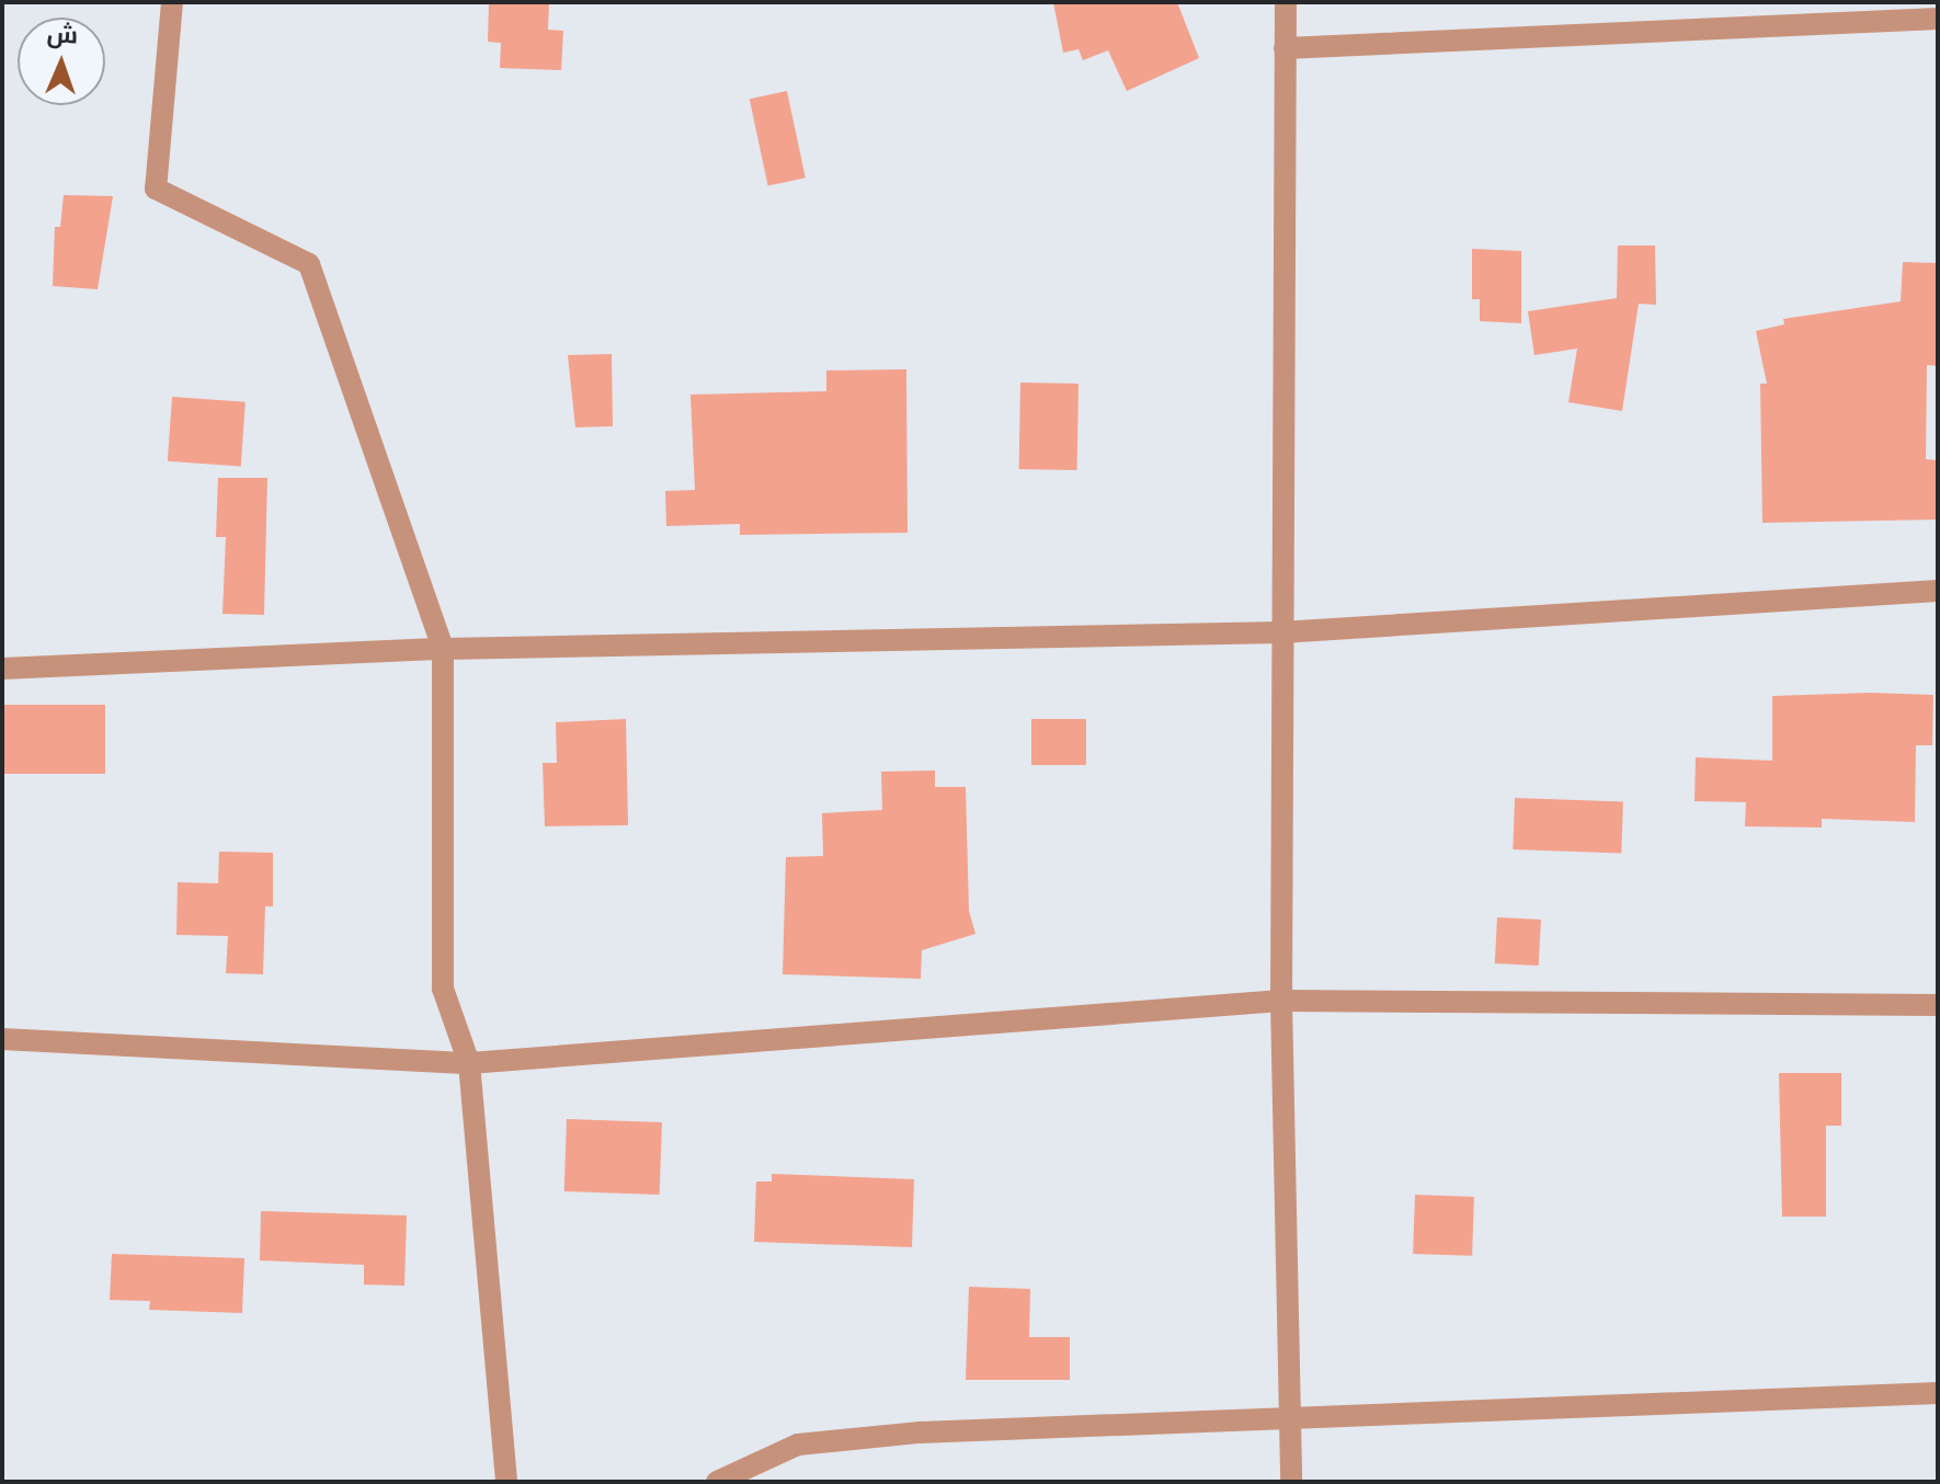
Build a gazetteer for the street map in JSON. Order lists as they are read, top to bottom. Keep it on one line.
{"north":"top"}
